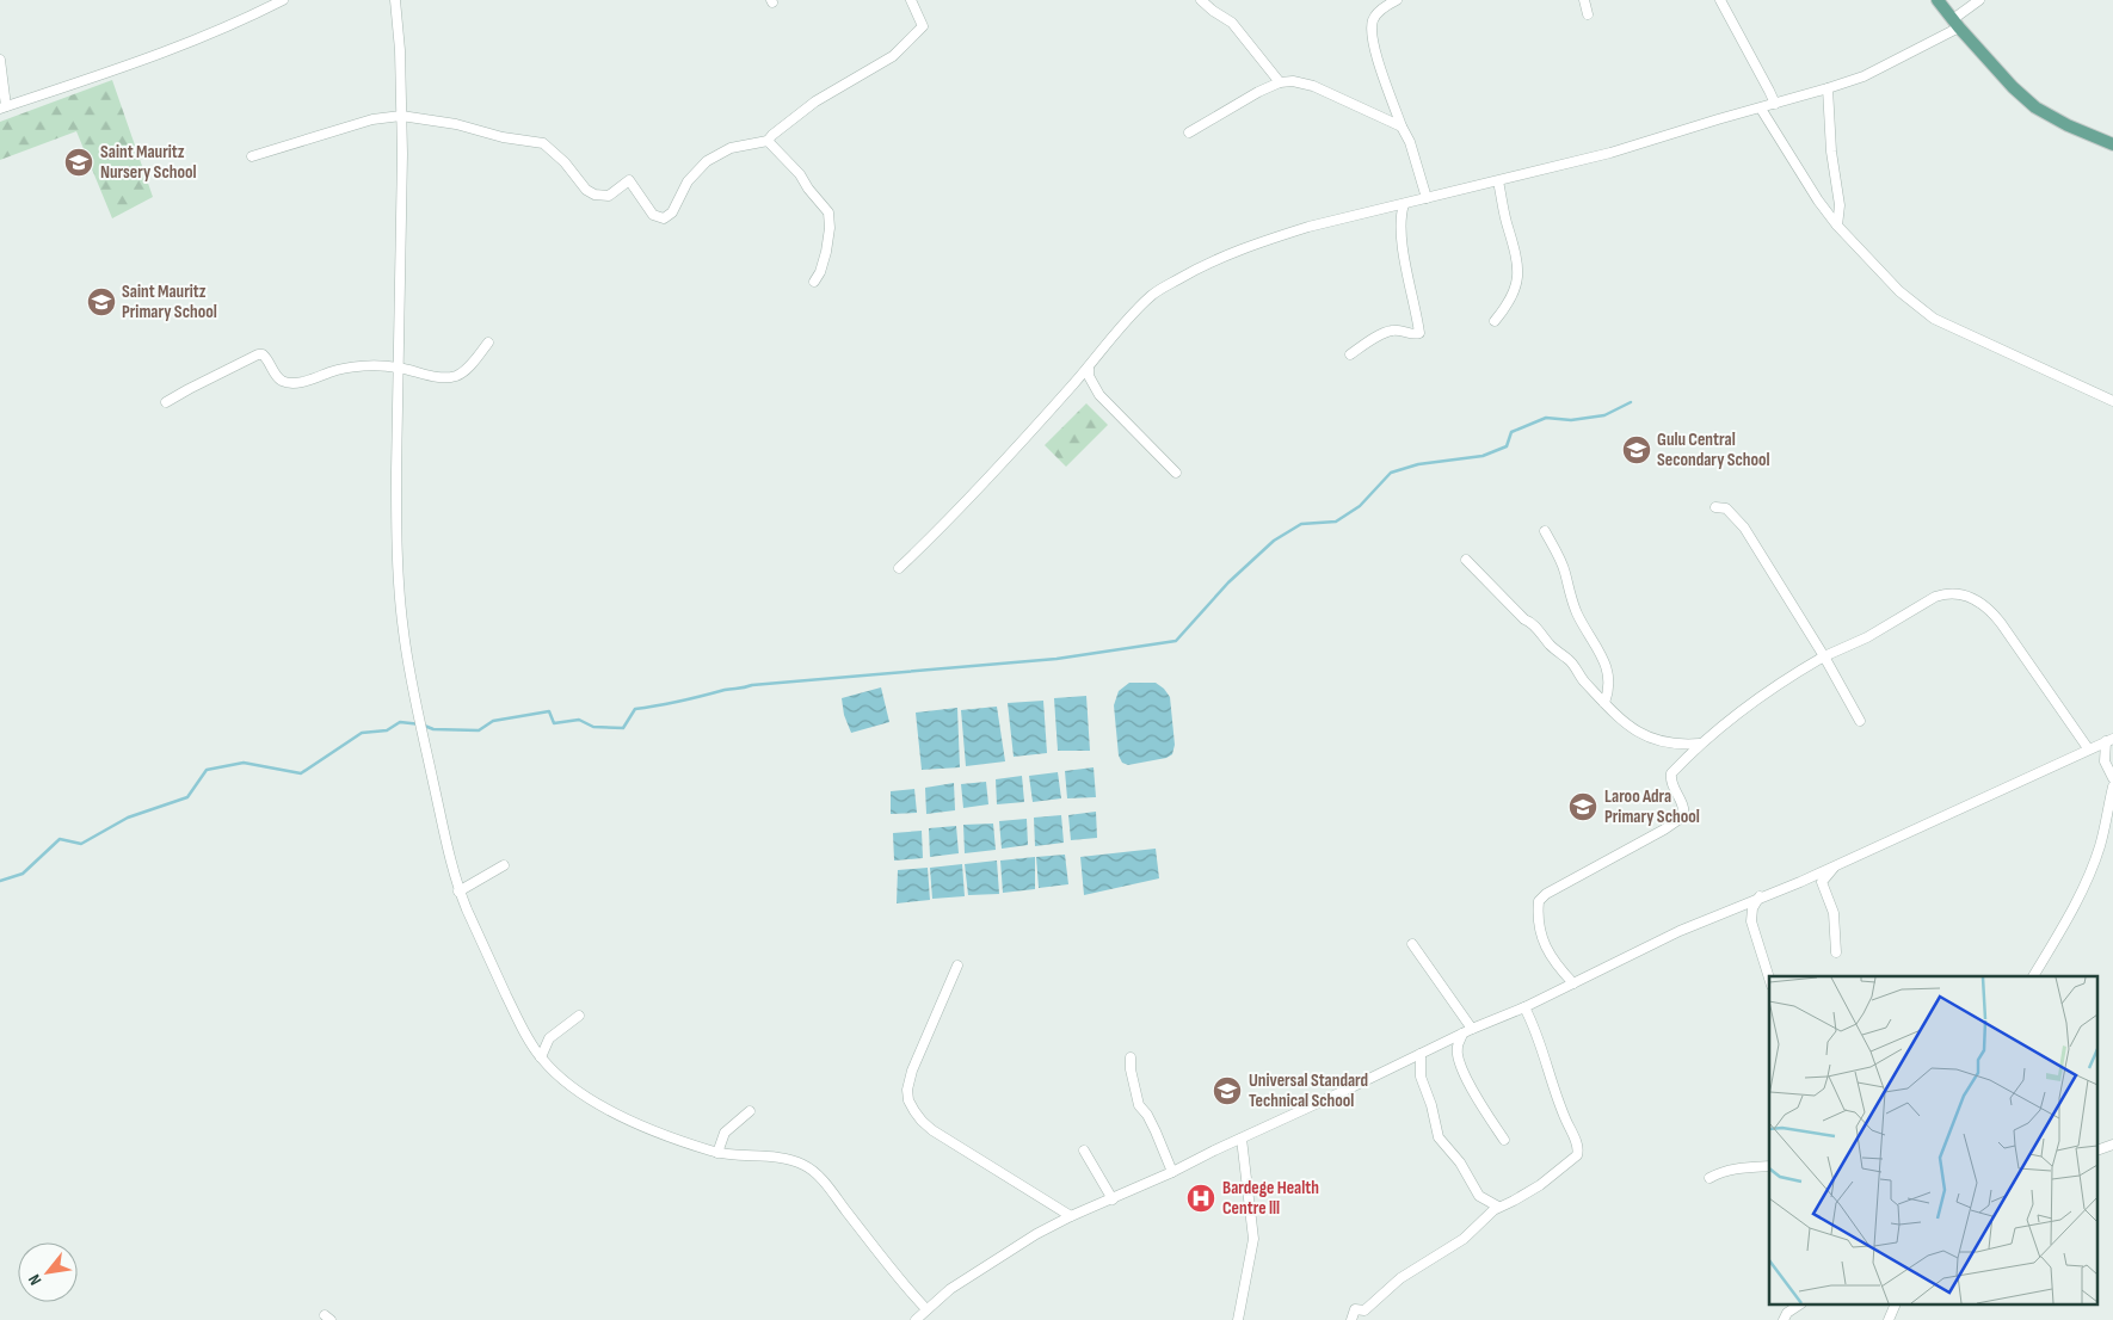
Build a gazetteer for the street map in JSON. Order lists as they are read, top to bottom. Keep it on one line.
{"places":{"school or university":["Saint Mauritz Nursery School","Saint Mauritz Primary School","Gulu Central Secondary School","Laroo Adra Primary School","Universal Standard Technical School"],"hospital":["Bardege Health Centre lll"]},"north":"bottom left"}
